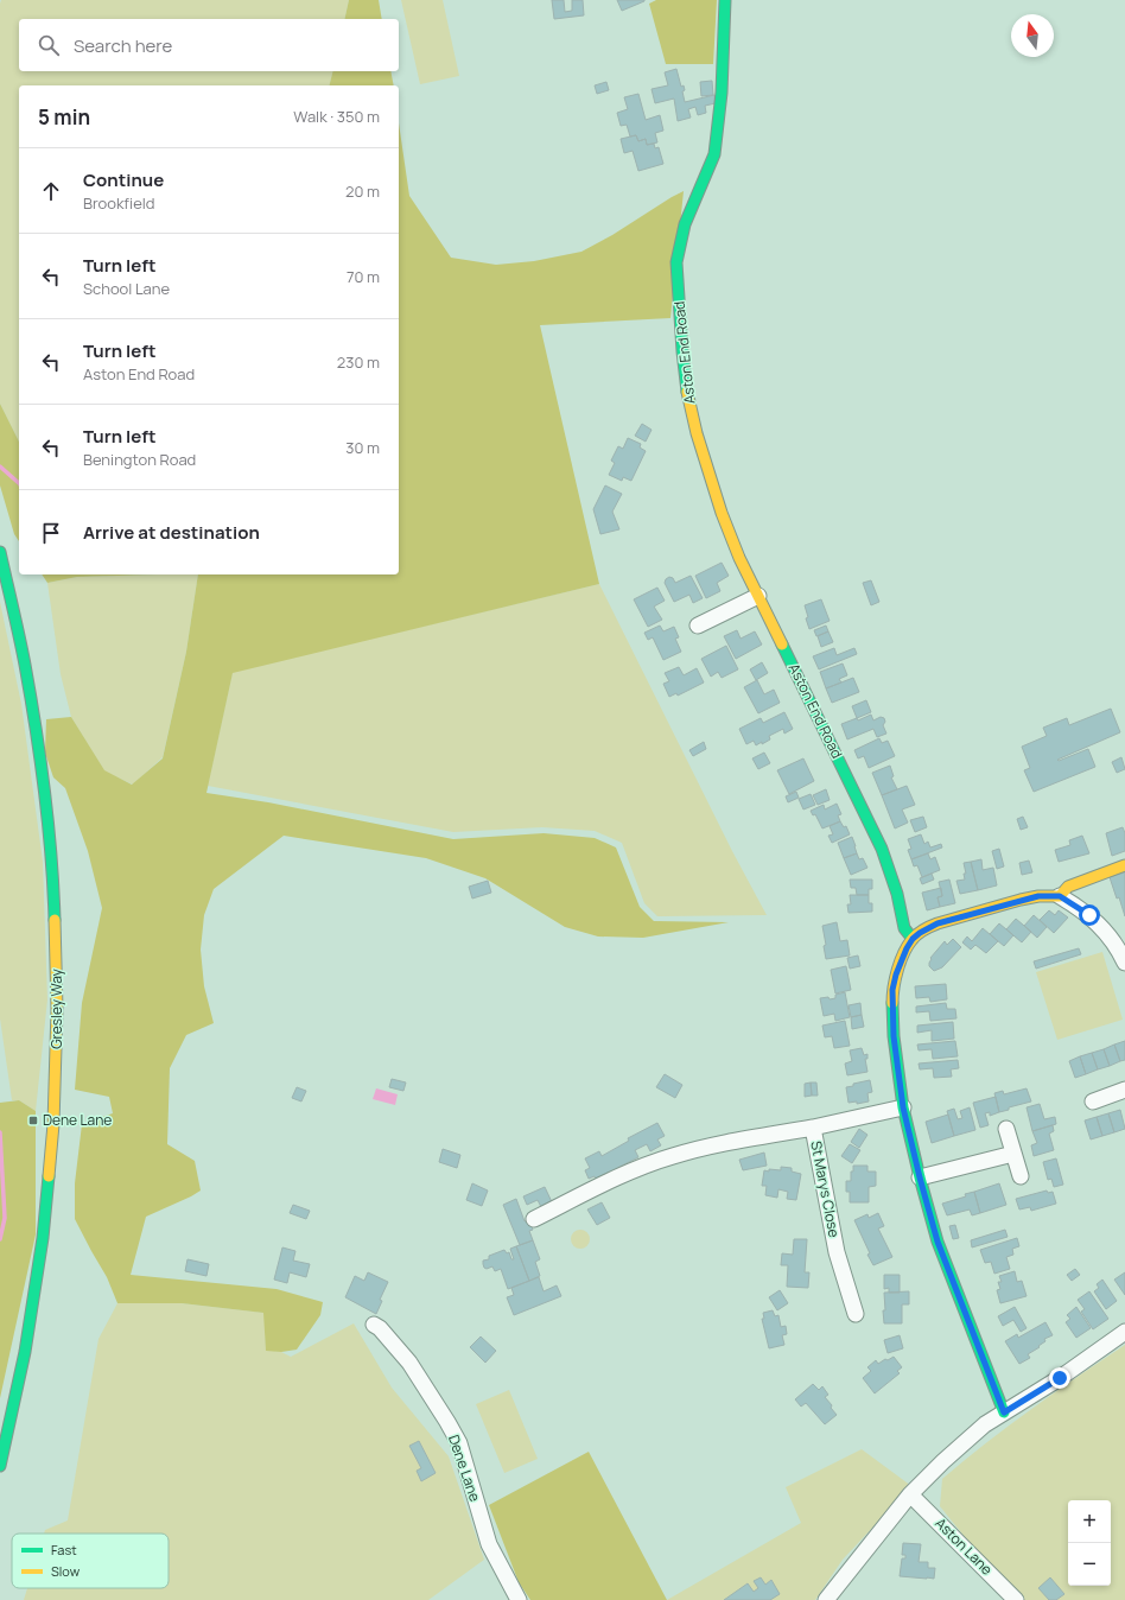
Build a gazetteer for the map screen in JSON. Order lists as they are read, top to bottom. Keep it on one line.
{"streets":{"street":["Aston End Road","Gresley Way","St Marys Close","Dene Lane","Aston Lane"]},"places":{"transit":["Dene Lane"]},"legend":["Fast","Slow"],"north":"top","page":{"search":"Search here","heading":["5 min","Walk · 350 m"],"list":[["Continue","Brookfield","20 m"],["Turn left","School Lane","70 m"],["Turn left","Aston End Road","230 m"],["Turn left","Benington Road","30 m"],"Arrive at destination"],"map_buttons":["+","−"]}}
